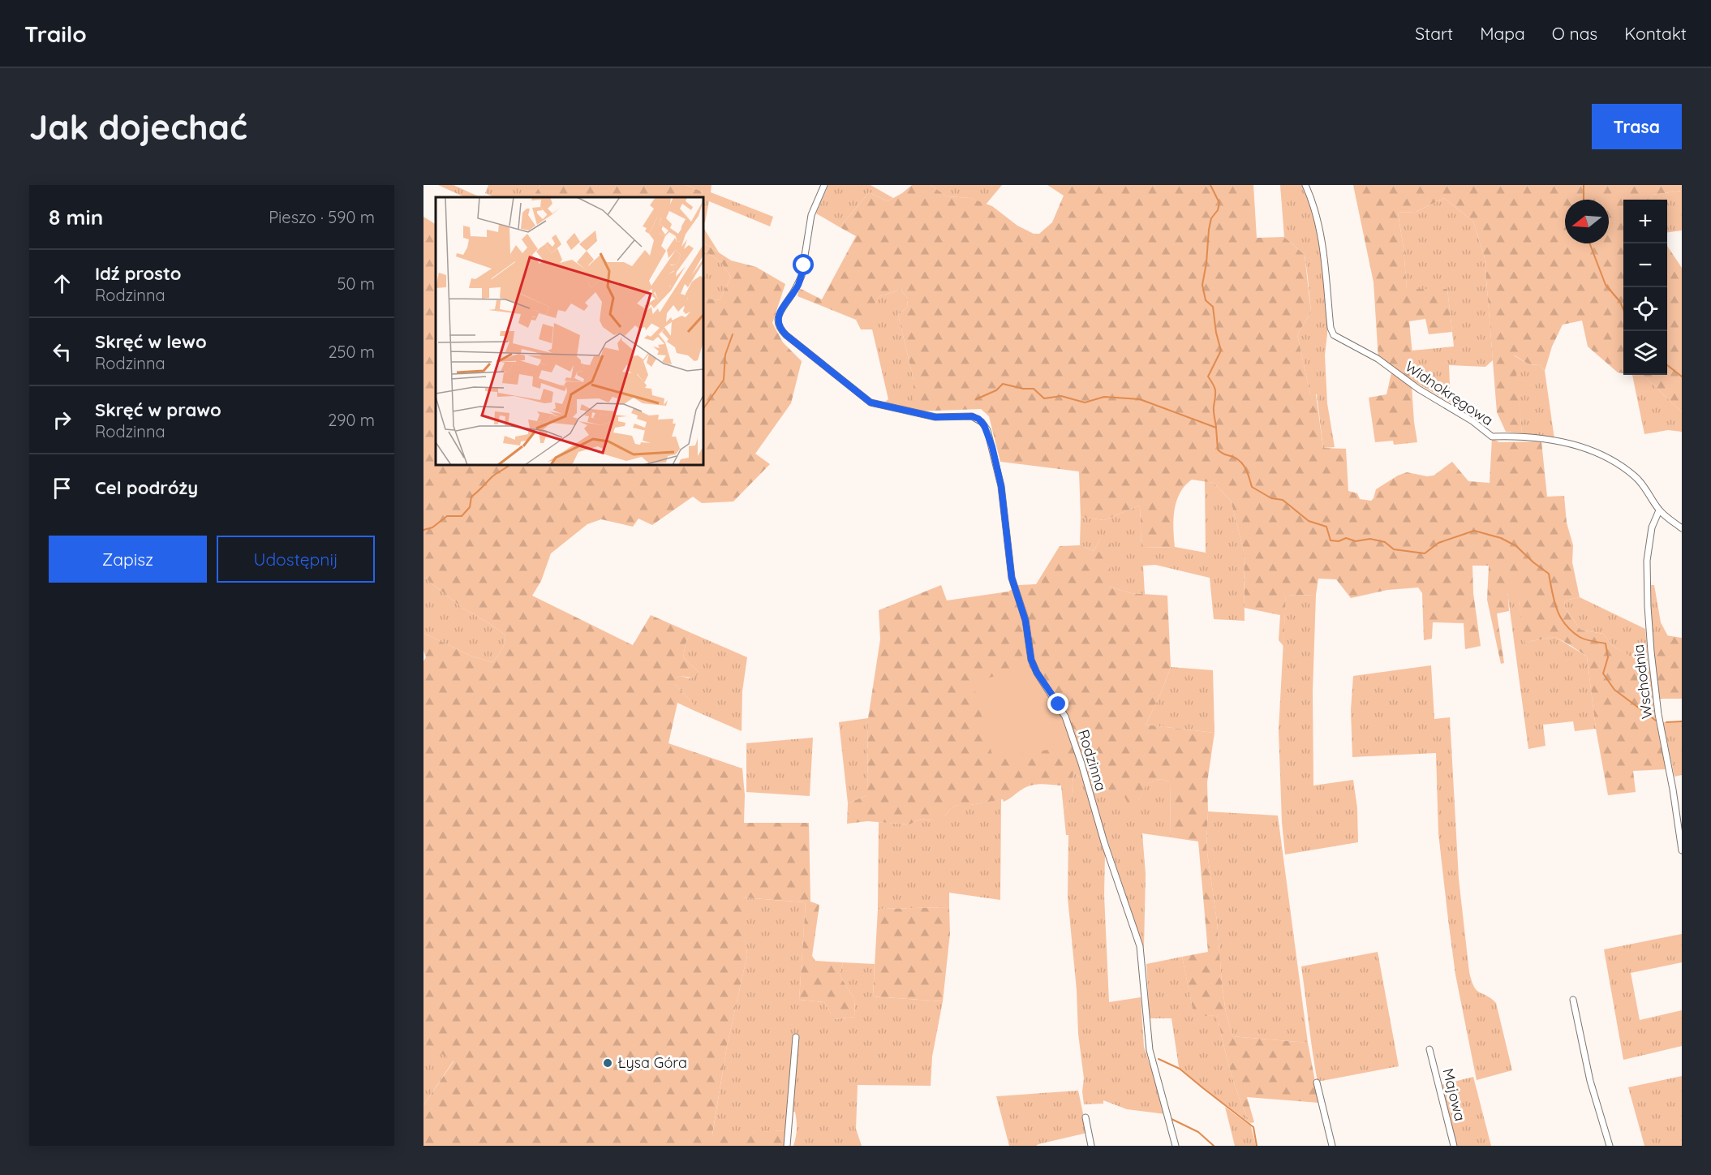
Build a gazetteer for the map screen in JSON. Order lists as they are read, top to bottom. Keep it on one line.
{"streets":{"street":["Widnokręgowa","Wschodnia","Rodzinna","Majowa"]},"crossings":[["Widnokręgowa","Wschodnia"]],"places":["Łysa Góra"],"north":"left","page":{"header":"Trailo","nav":["Start","Mapa","O nas","Kontakt"],"buttons":["Trasa",["Zapisz","Udostępnij"]],"title":"Jak dojechać","heading":["8 min","Pieszo · 590 m"],"map_buttons":["+","−"],"list":[["Idź prosto","Rodzinna","50 m"],["Skręć w lewo","Rodzinna","250 m"],["Skręć w prawo","Rodzinna","290 m"],"Cel podróży"]}}
